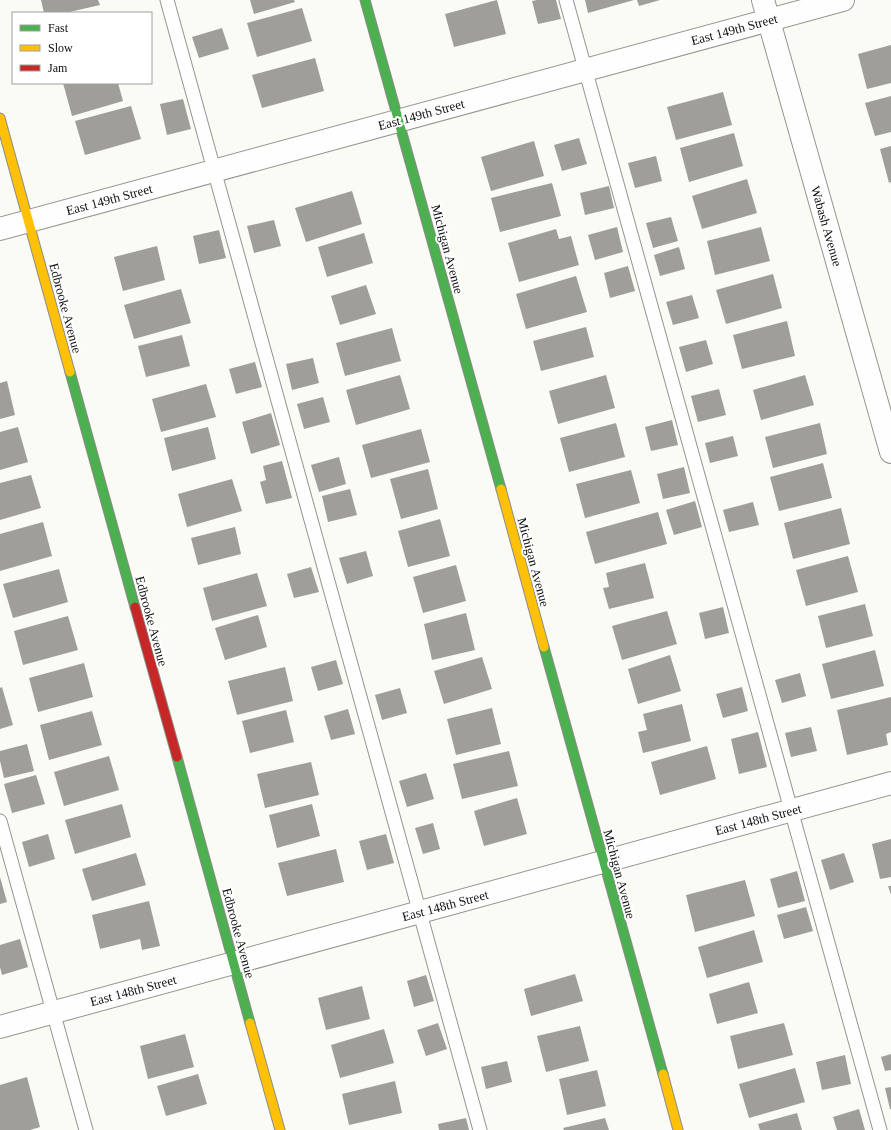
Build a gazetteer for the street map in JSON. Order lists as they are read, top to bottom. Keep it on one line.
{"streets":{"street":["East 149th Street","Wabash Avenue","Michigan Avenue","Edbrooke Avenue","East 148th Street"]},"crossings":[["East 149th Street","Wabash Avenue"],["East 149th Street","Michigan Avenue"],["East 149th Street","Edbrooke Avenue"],["Michigan Avenue","East 148th Street"],["Edbrooke Avenue","East 148th Street"]],"legend":["Fast","Slow","Jam"]}
